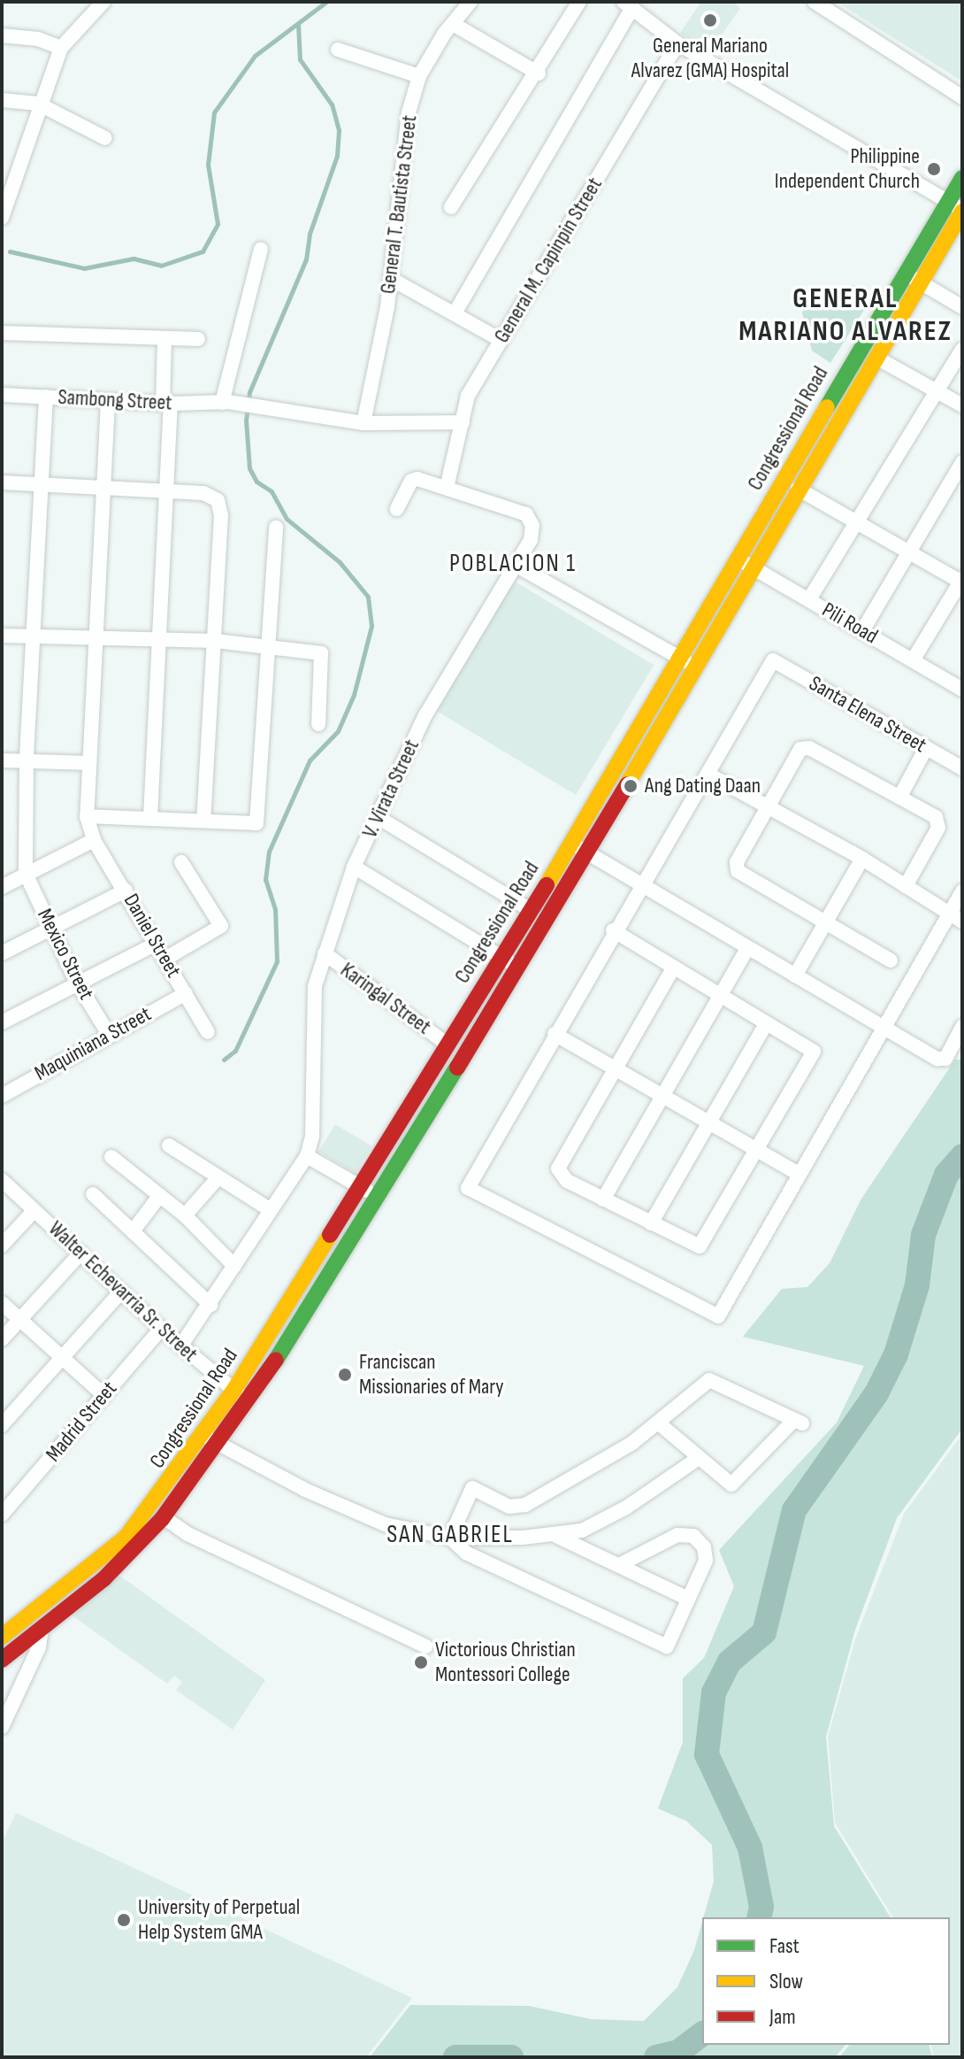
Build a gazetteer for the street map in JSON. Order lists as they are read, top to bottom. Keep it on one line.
{"streets":{"main road":["Congressional Road"],"street":["General T. Bautista Street","General M. Capinpin Street","Sambong Street","Pili Road","Santa Elena Street","V. Virata Street","Daniel Street","Mexico Street","Karingal Street","Maquiniana Street","Walter Echevarria Sr. Street","Madrid Street"]},"crossings":[["General T. Bautista Street","Sambong Street"],["General M. Capinpin Street","Sambong Street"],["General M. Capinpin Street","V. Virata Street"],["Sambong Street","Daniel Street"],["Congressional Road","Pili Road"],["Congressional Road","Karingal Street"],["Congressional Road","Walter Echevarria Sr. Street"],["V. Virata Street","Karingal Street"],["Daniel Street","Maquiniana Street"],["Mexico Street","Maquiniana Street"],["Walter Echevarria Sr. Street","Madrid Street"]],"districts":["GENERAL MARIANO ALVAREZ","POBLACION 1","SAN GABRIEL"],"places":["General Mariano Alvarez (GMA) Hospital","Philippine Independent Church","Ang Dating Daan","Franciscan Missionaries of Mary","Victorious Christian Montessori College","University of Perpetual Help System GMA"],"legend":["Fast","Slow","Jam"]}
